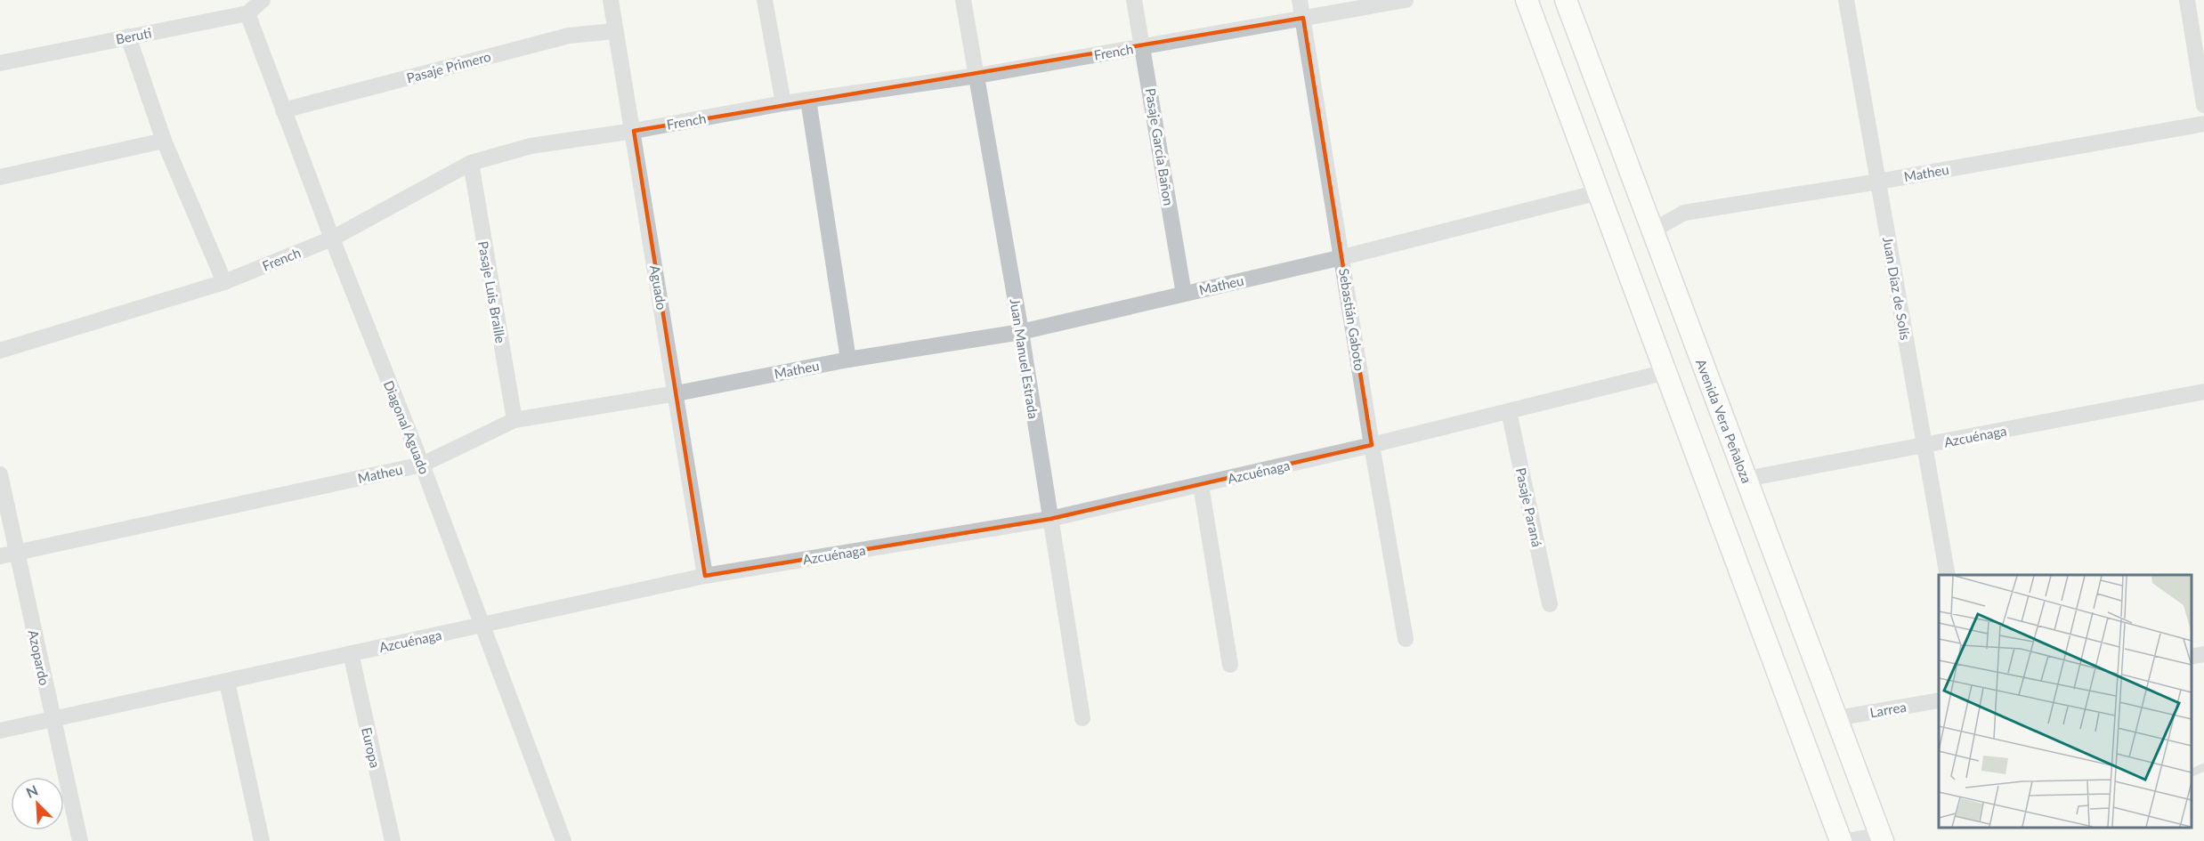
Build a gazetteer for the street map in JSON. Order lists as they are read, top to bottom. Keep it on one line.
{"streets":{"main road":["Avenida Vera Peñaloza"],"street":["Beruti","French","Pasaje Primero","Pasaje García Bañon","Matheu","Aguado","Juan Díaz de Solís","Pasaje Luis Braille","Sebastián Gaboto","Juan Manuel Estrada","Diagonal Aguado","Azcuénaga","Pasaje Paraná","Azopardo","Larrea","Europa"]},"crossings":[["Beruti","Diagonal Aguado"],["French","Pasaje García Bañon"],["French","Aguado"],["French","Pasaje Luis Braille"],["French","Sebastián Gaboto"],["French","Juan Manuel Estrada"],["French","Diagonal Aguado"],["Pasaje Primero","Aguado"],["Pasaje Primero","Diagonal Aguado"],["Pasaje García Bañon","Matheu"],["Matheu","Aguado"],["Matheu","Juan Díaz de Solís"],["Matheu","Pasaje Luis Braille"],["Matheu","Sebastián Gaboto"],["Matheu","Juan Manuel Estrada"],["Matheu","Avenida Vera Peñaloza"],["Matheu","Diagonal Aguado"],["Matheu","Azopardo"],["Aguado","Azcuénaga"],["Juan Díaz de Solís","Azcuénaga"],["Sebastián Gaboto","Azcuénaga"],["Juan Manuel Estrada","Azcuénaga"],["Avenida Vera Peñaloza","Azcuénaga"],["Avenida Vera Peñaloza","Larrea"],["Diagonal Aguado","Azcuénaga"],["Azcuénaga","Pasaje Paraná"],["Azcuénaga","Azopardo"],["Azcuénaga","Europa"]],"north":"top left"}
